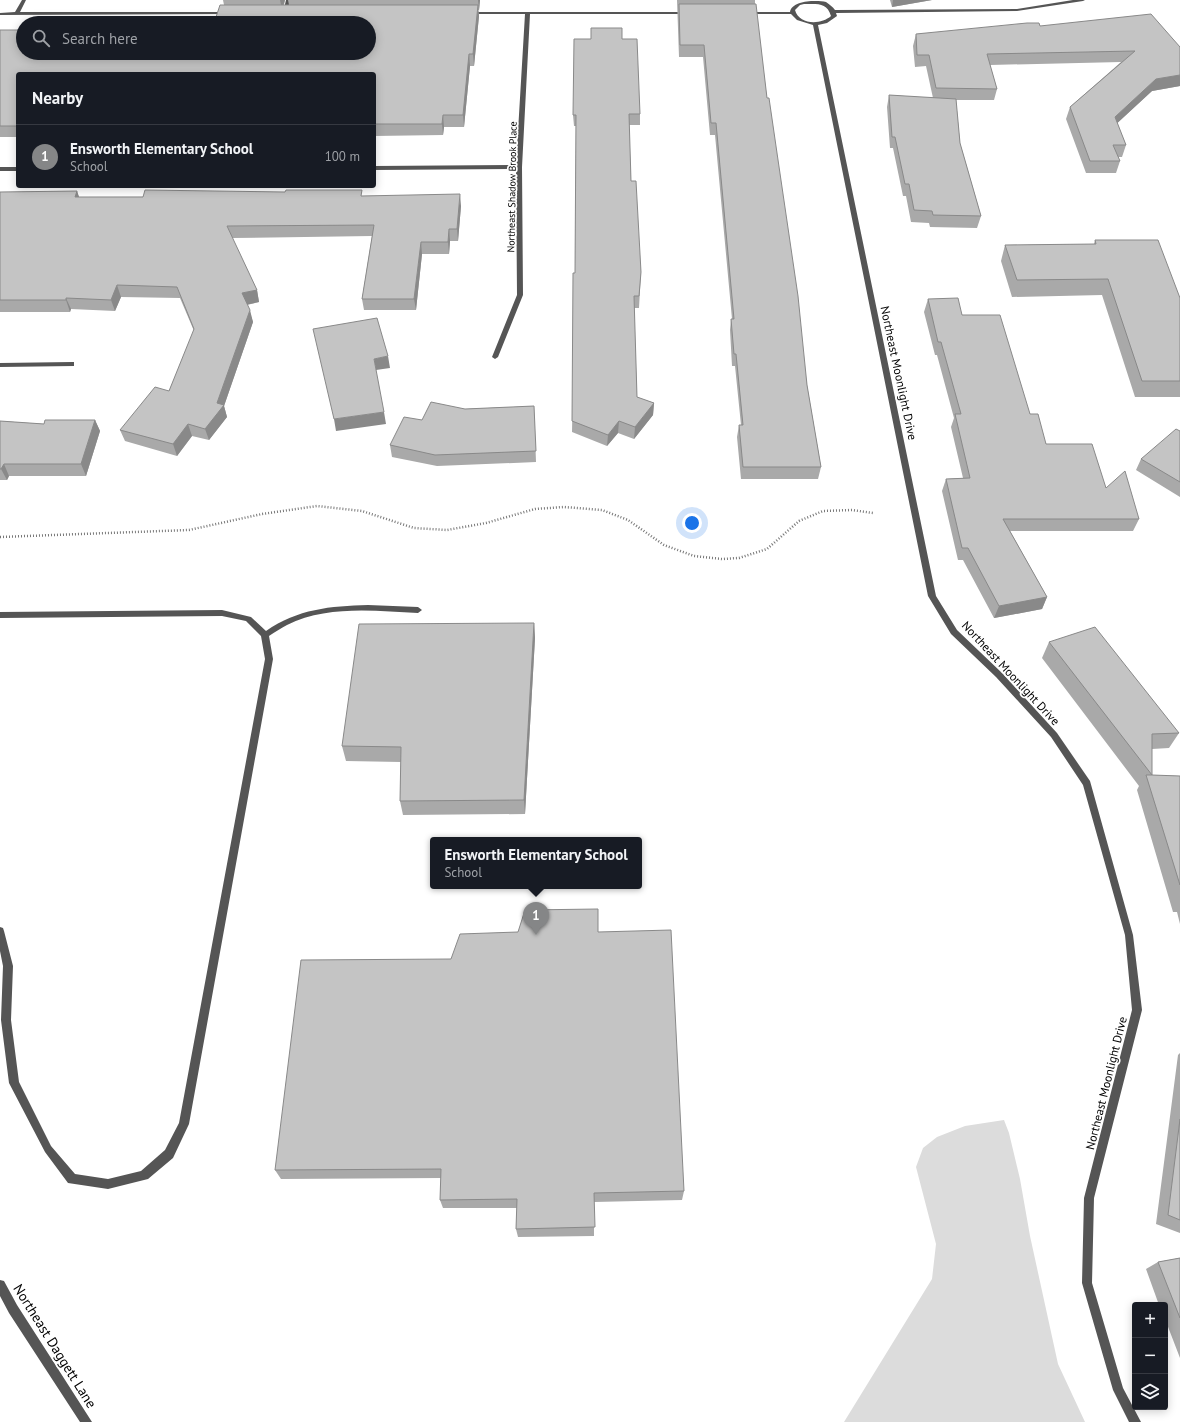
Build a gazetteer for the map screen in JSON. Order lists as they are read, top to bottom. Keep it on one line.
{"streets":{"street":["Northeast Shadow Brook Place","Northeast Moonlight Drive","Northeast Daggett Lane"]},"page":{"search":"Search here","heading":"Nearby","list":[{"mark":"1","name":"Ensworth Elementary School","note":"School","value":"100 m"}],"popup":["Ensworth Elementary School","School"],"pins":"1","map_buttons":["+","−"]}}
